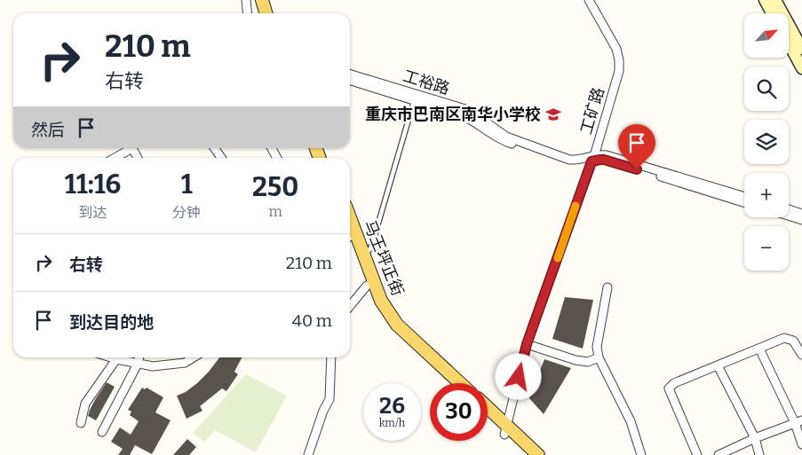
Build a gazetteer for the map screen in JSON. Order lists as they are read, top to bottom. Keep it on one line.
{"streets":{"main road":["马王坪正街"],"street":["工裕路","工矿路"]},"crossings":[["工裕路","工矿路"]],"places":{"school or university":["重庆市巴南区南华小学校"]},"north":"top right","page":{"map_buttons":["+","−"],"turn":["210 m","右转"],"then":"然后","eta":["11:16","到达","1","分钟","250","m"],"list":[{"name":"右转","value":"210 m"},{"name":"到达目的地","value":"40 m"}],"speed":"26 km/h","limit":"30"}}
